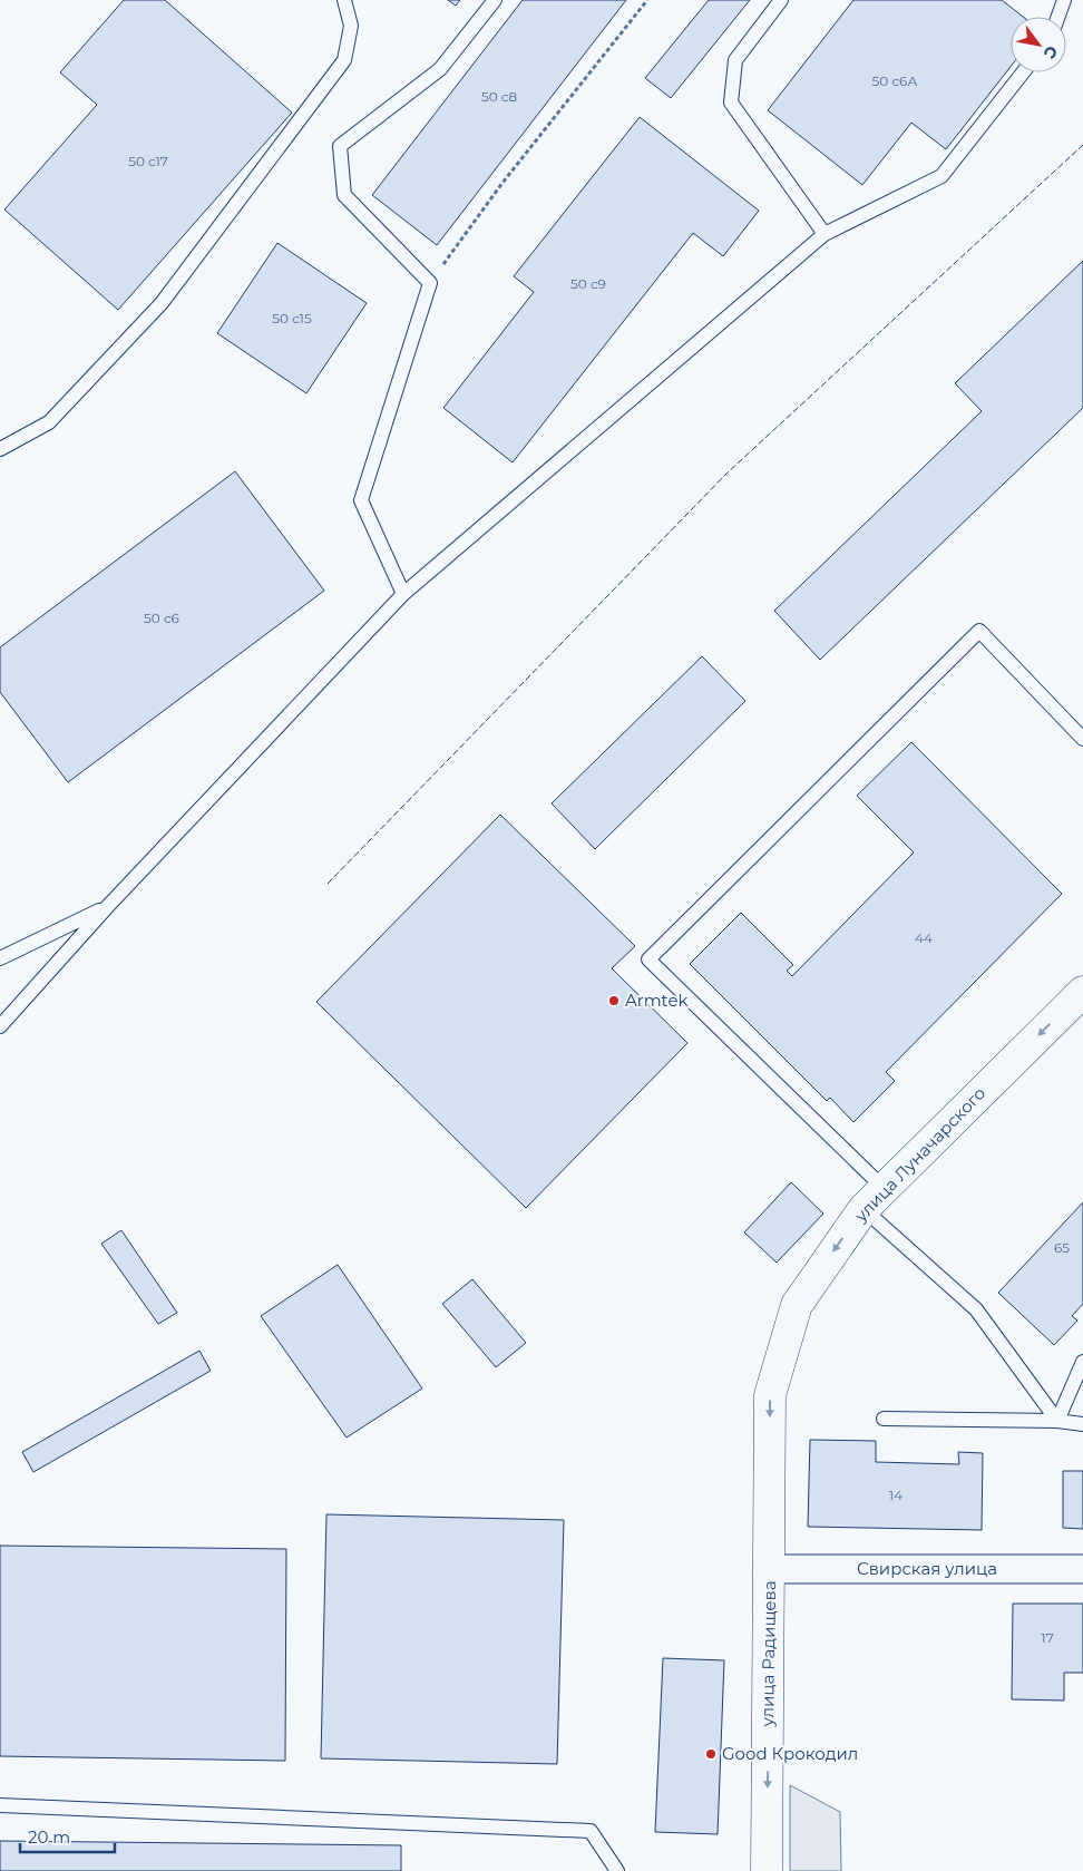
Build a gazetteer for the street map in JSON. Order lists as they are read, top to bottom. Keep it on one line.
{"streets":{"street":["улица Луначарского","Свирская улица","улица Радищева"]},"crossings":[["улица Луначарского","Свирская улица"],["улица Луначарского","улица Радищева"],["Свирская улица","улица Радищева"]],"one_way":["улица Луначарского","улица Радищева"],"places":["Armtek","Good Крокодил"],"house_numbers":["50 с6А","50 с8","50 с17","50 с9","50 с15","50 с6","44","65","14","17"],"scale_bar":"20 m","north":"bottom right"}
